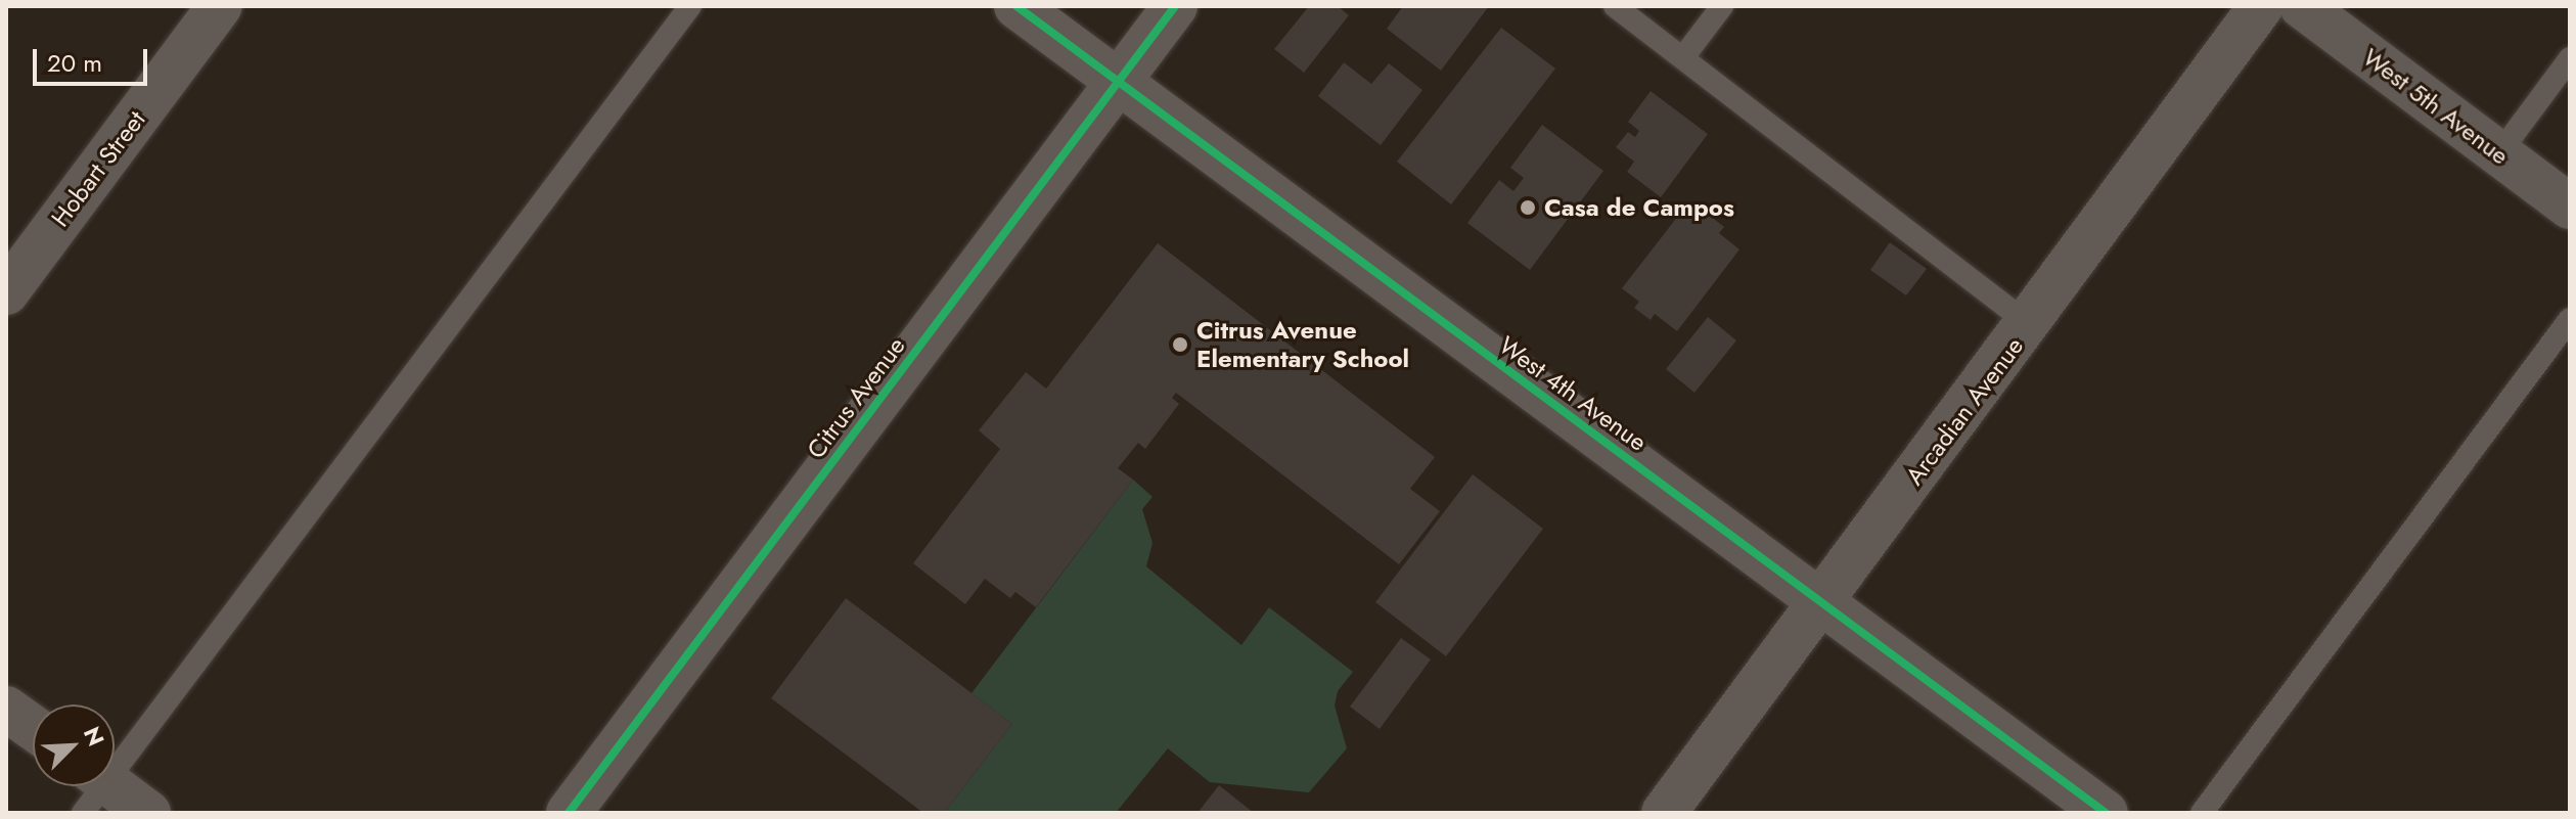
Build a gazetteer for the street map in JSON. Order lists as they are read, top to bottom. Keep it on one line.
{"streets":{"street":["West 5th Avenue","Hobart Street","West 4th Avenue","Citrus Avenue","Arcadian Avenue"]},"crossings":[["West 4th Avenue","Citrus Avenue"],["West 4th Avenue","Arcadian Avenue"]],"places":["Casa de Campos","Citrus Avenue Elementary School"],"scale_bar":"20 m","north":"top right"}
